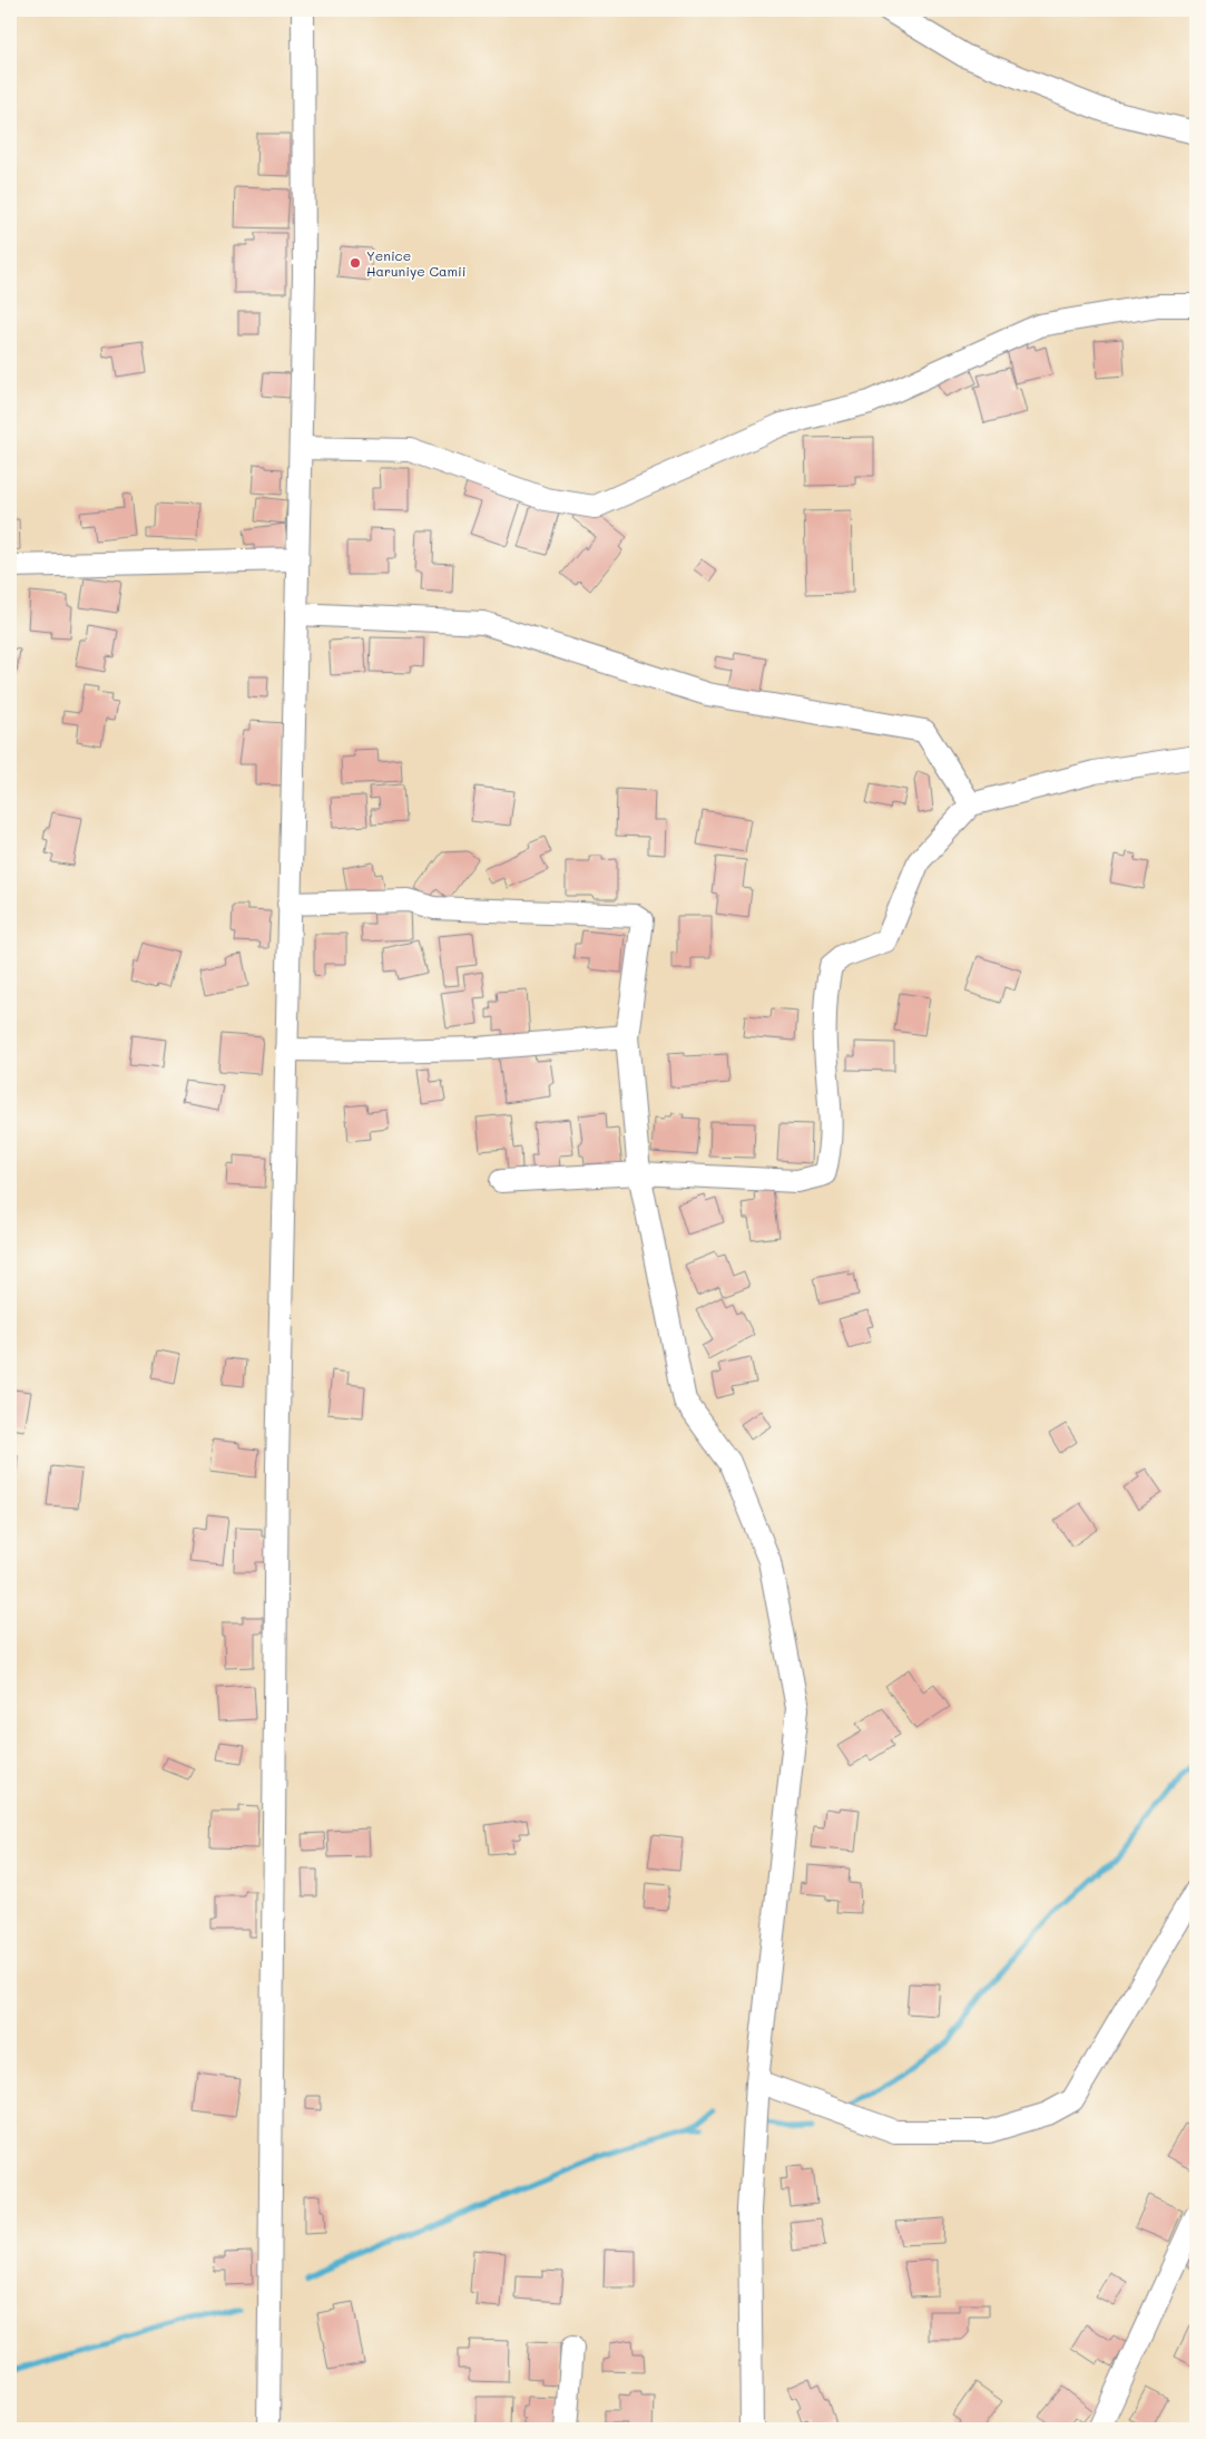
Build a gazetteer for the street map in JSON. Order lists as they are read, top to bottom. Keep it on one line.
{"places":["Yenice Haruniye Camii"]}
